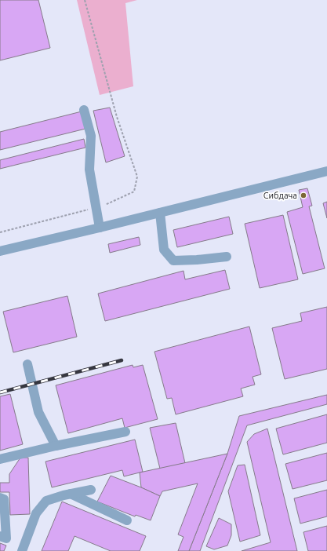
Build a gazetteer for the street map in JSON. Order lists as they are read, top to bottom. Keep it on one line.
{"places":["Сибдача"]}
